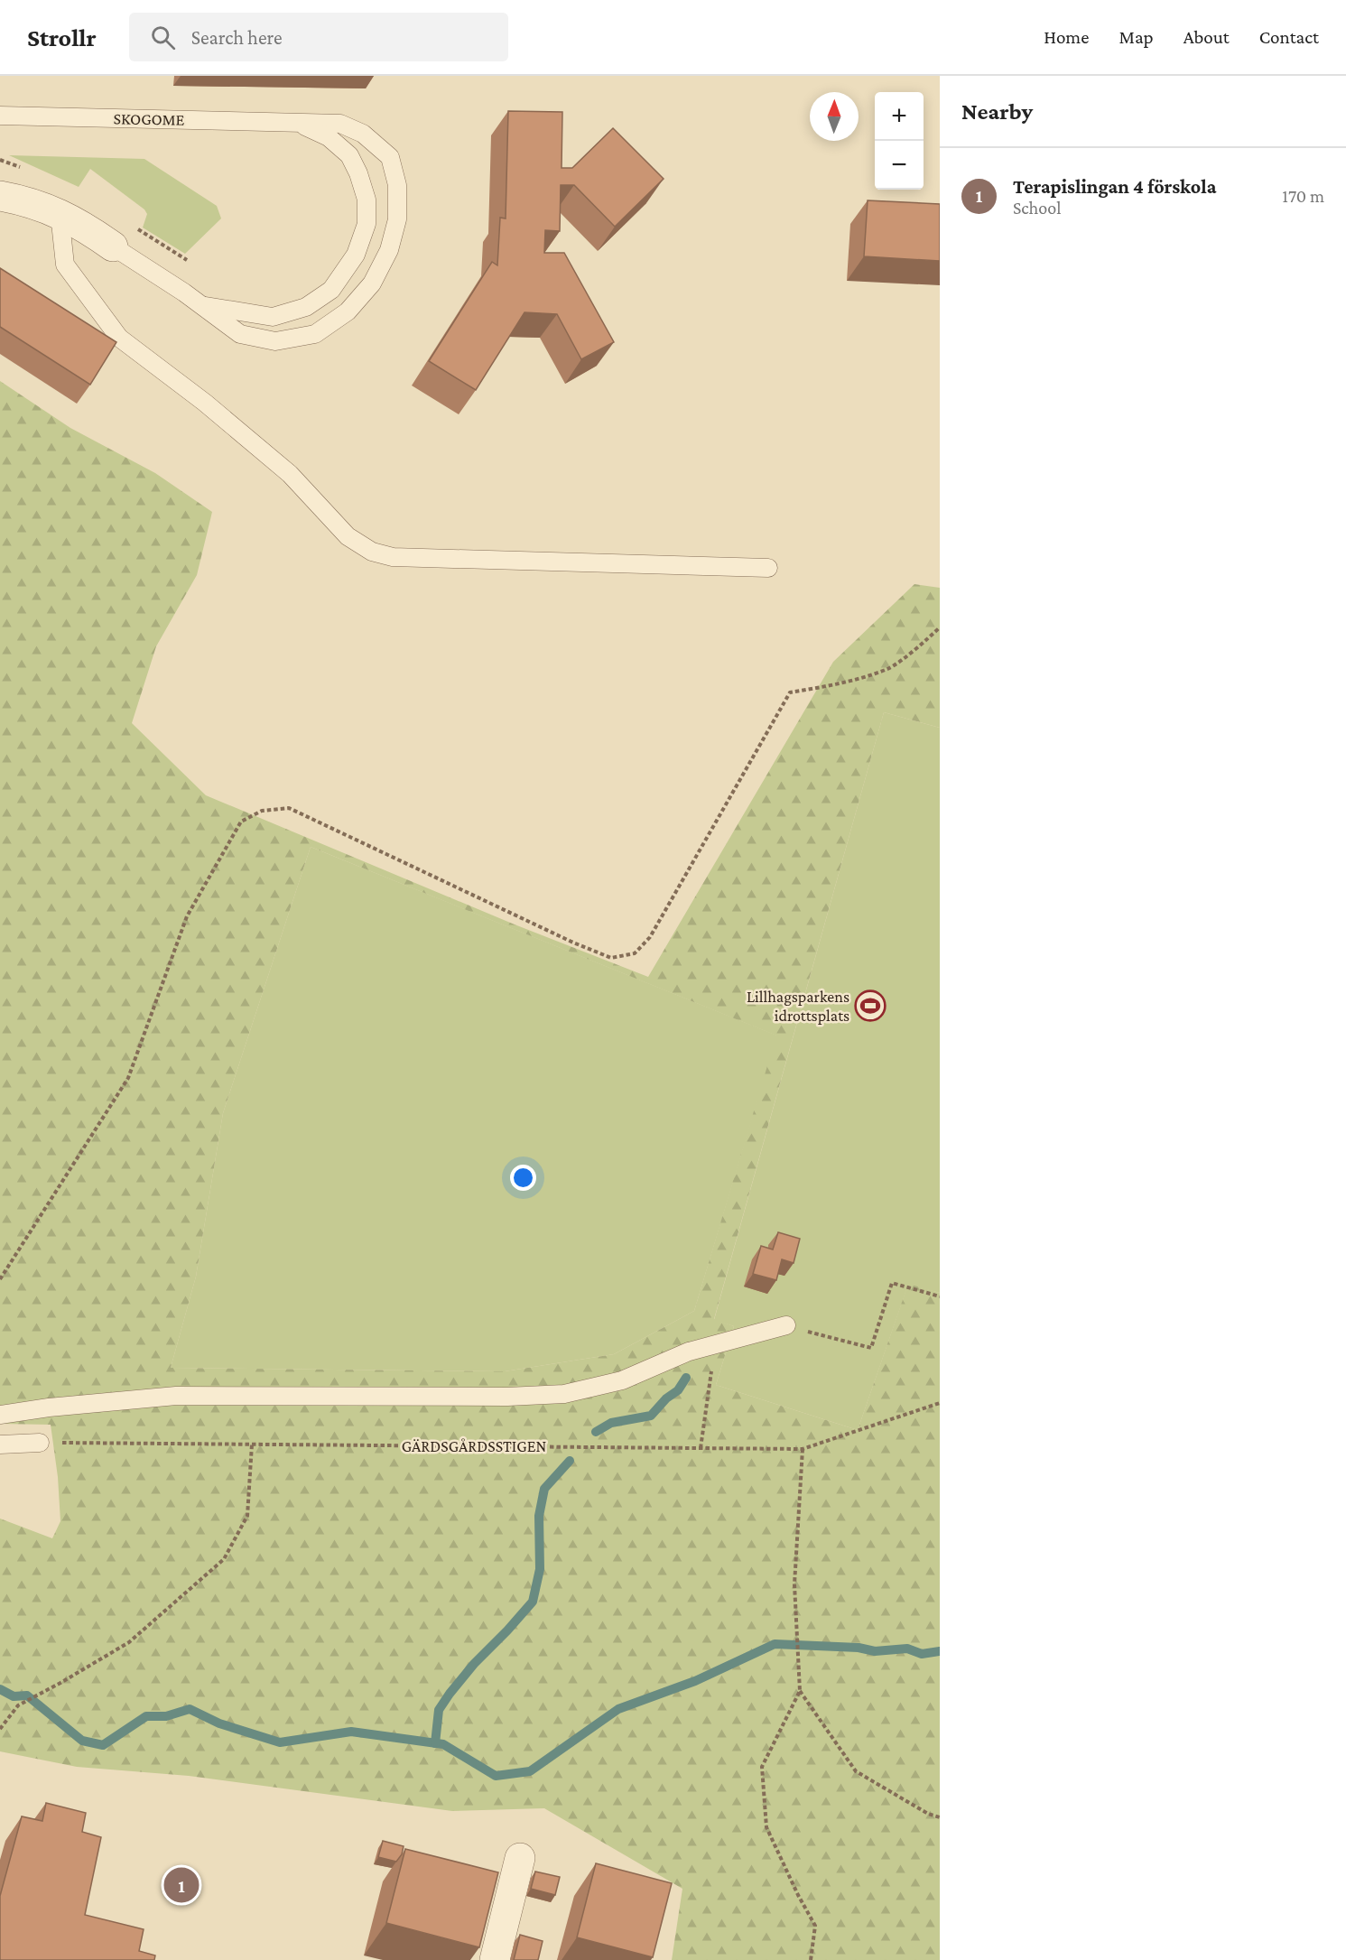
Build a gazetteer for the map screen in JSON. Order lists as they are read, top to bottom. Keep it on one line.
{"streets":{"street":["SKOGOME"],"path":["GÄRDSGÅRDSSTIGEN"]},"places":{"sports":["Lillhagsparkens idrottsplats"]},"north":"top","page":{"header":"Strollr","search":"Search here","nav":["Home","Map","About","Contact"],"heading":"Nearby","map_buttons":["+","−"],"list":[{"mark":"1","name":"Terapislingan 4 förskola","note":"School","value":"170 m"}],"pins":"1"}}
